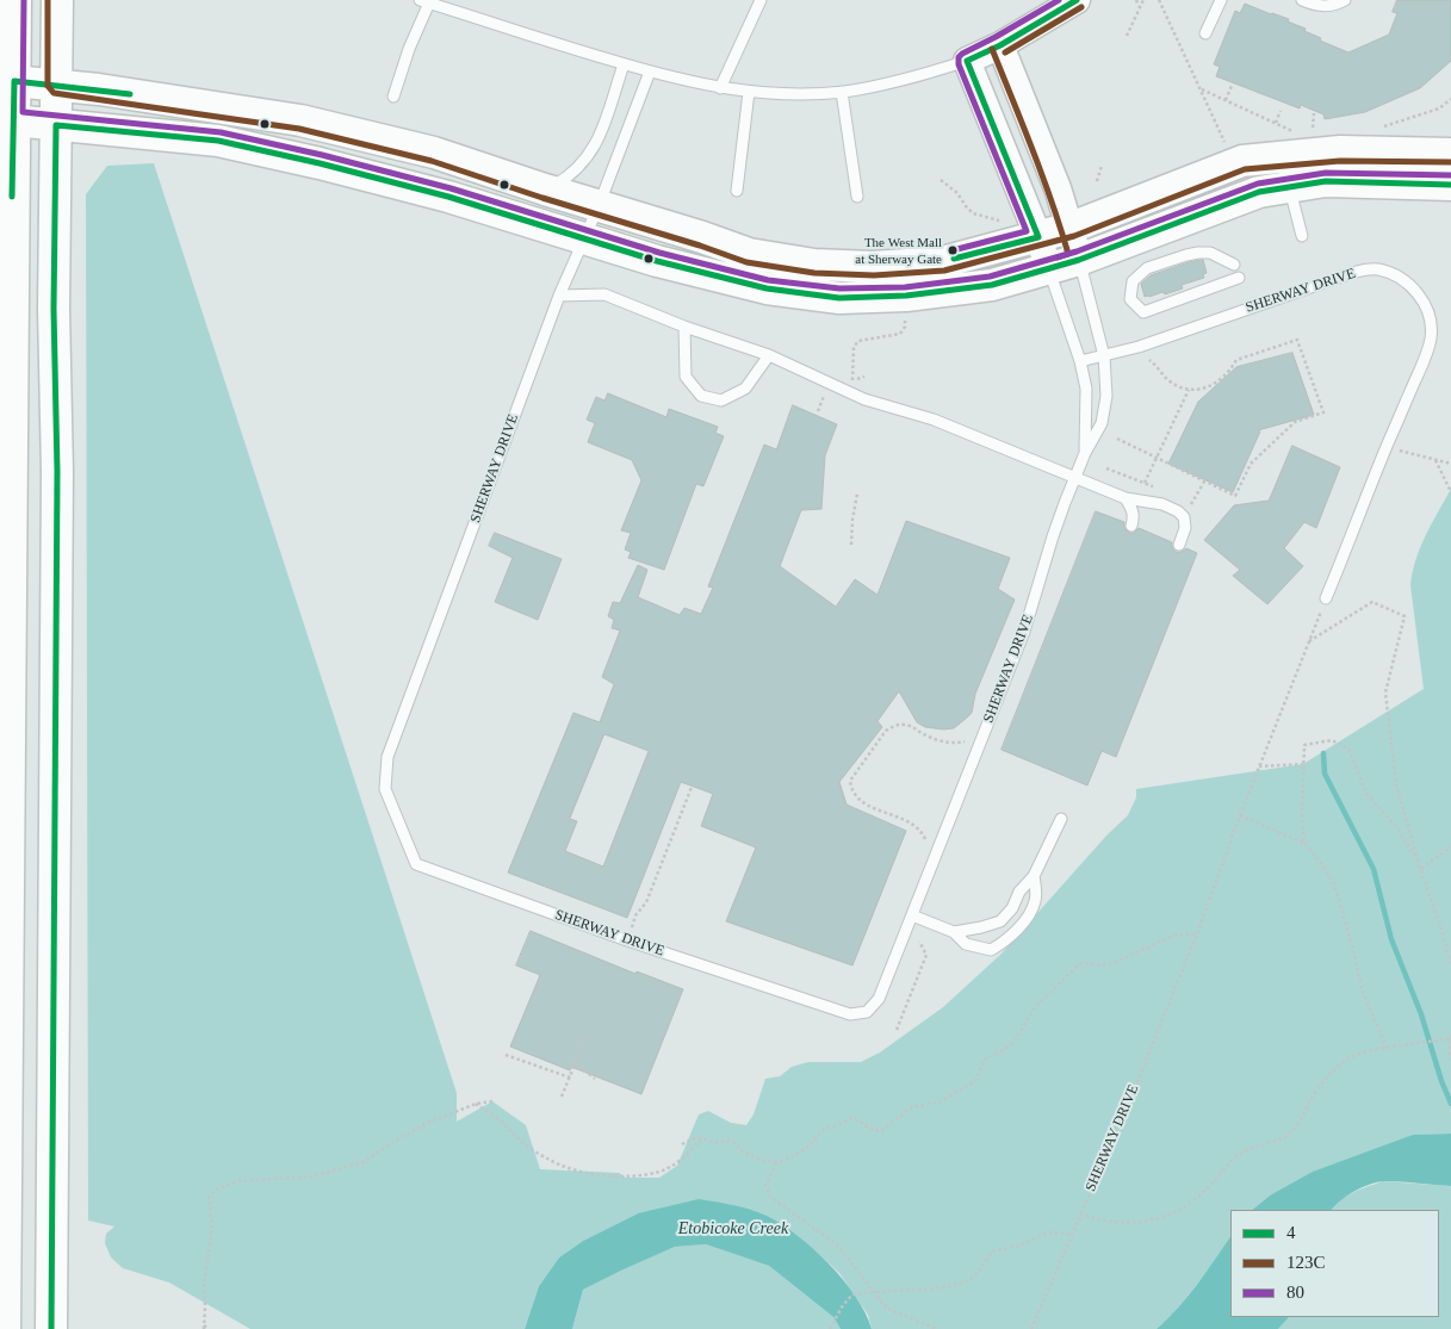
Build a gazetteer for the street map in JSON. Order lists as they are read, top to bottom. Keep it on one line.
{"streets":{"lane":["SHERWAY DRIVE"]},"water":["Etobicoke Creek"],"places":["The West Mall at Sherway Gate"],"lines":["transit line 4","transit line 123C","transit line 80"],"legend":["4","123C","80"]}
